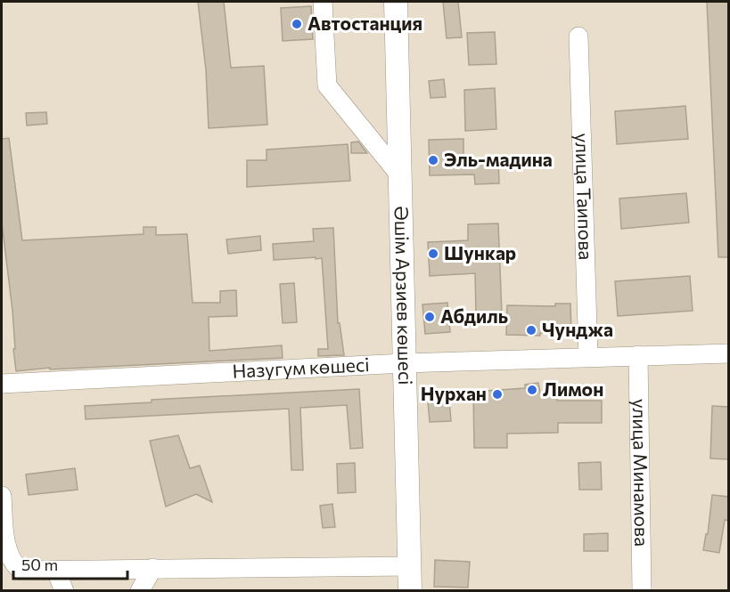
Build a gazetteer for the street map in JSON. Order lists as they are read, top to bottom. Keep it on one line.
{"streets":{"main road":["Әшім Арзиев көшесі"],"street":["улица Таипова","Назугум көшесі","улица Минамова"]},"crossings":[["улица Таипова","Назугум көшесі"],["Әшім Арзиев көшесі","Назугум көшесі"],["Назугум көшесі","улица Минамова"]],"places":["Автостанция","Эль-мадина","Шункар","Абдиль","Чунджа","Лимон","Нурхан"],"scale_bar":"50 m"}
